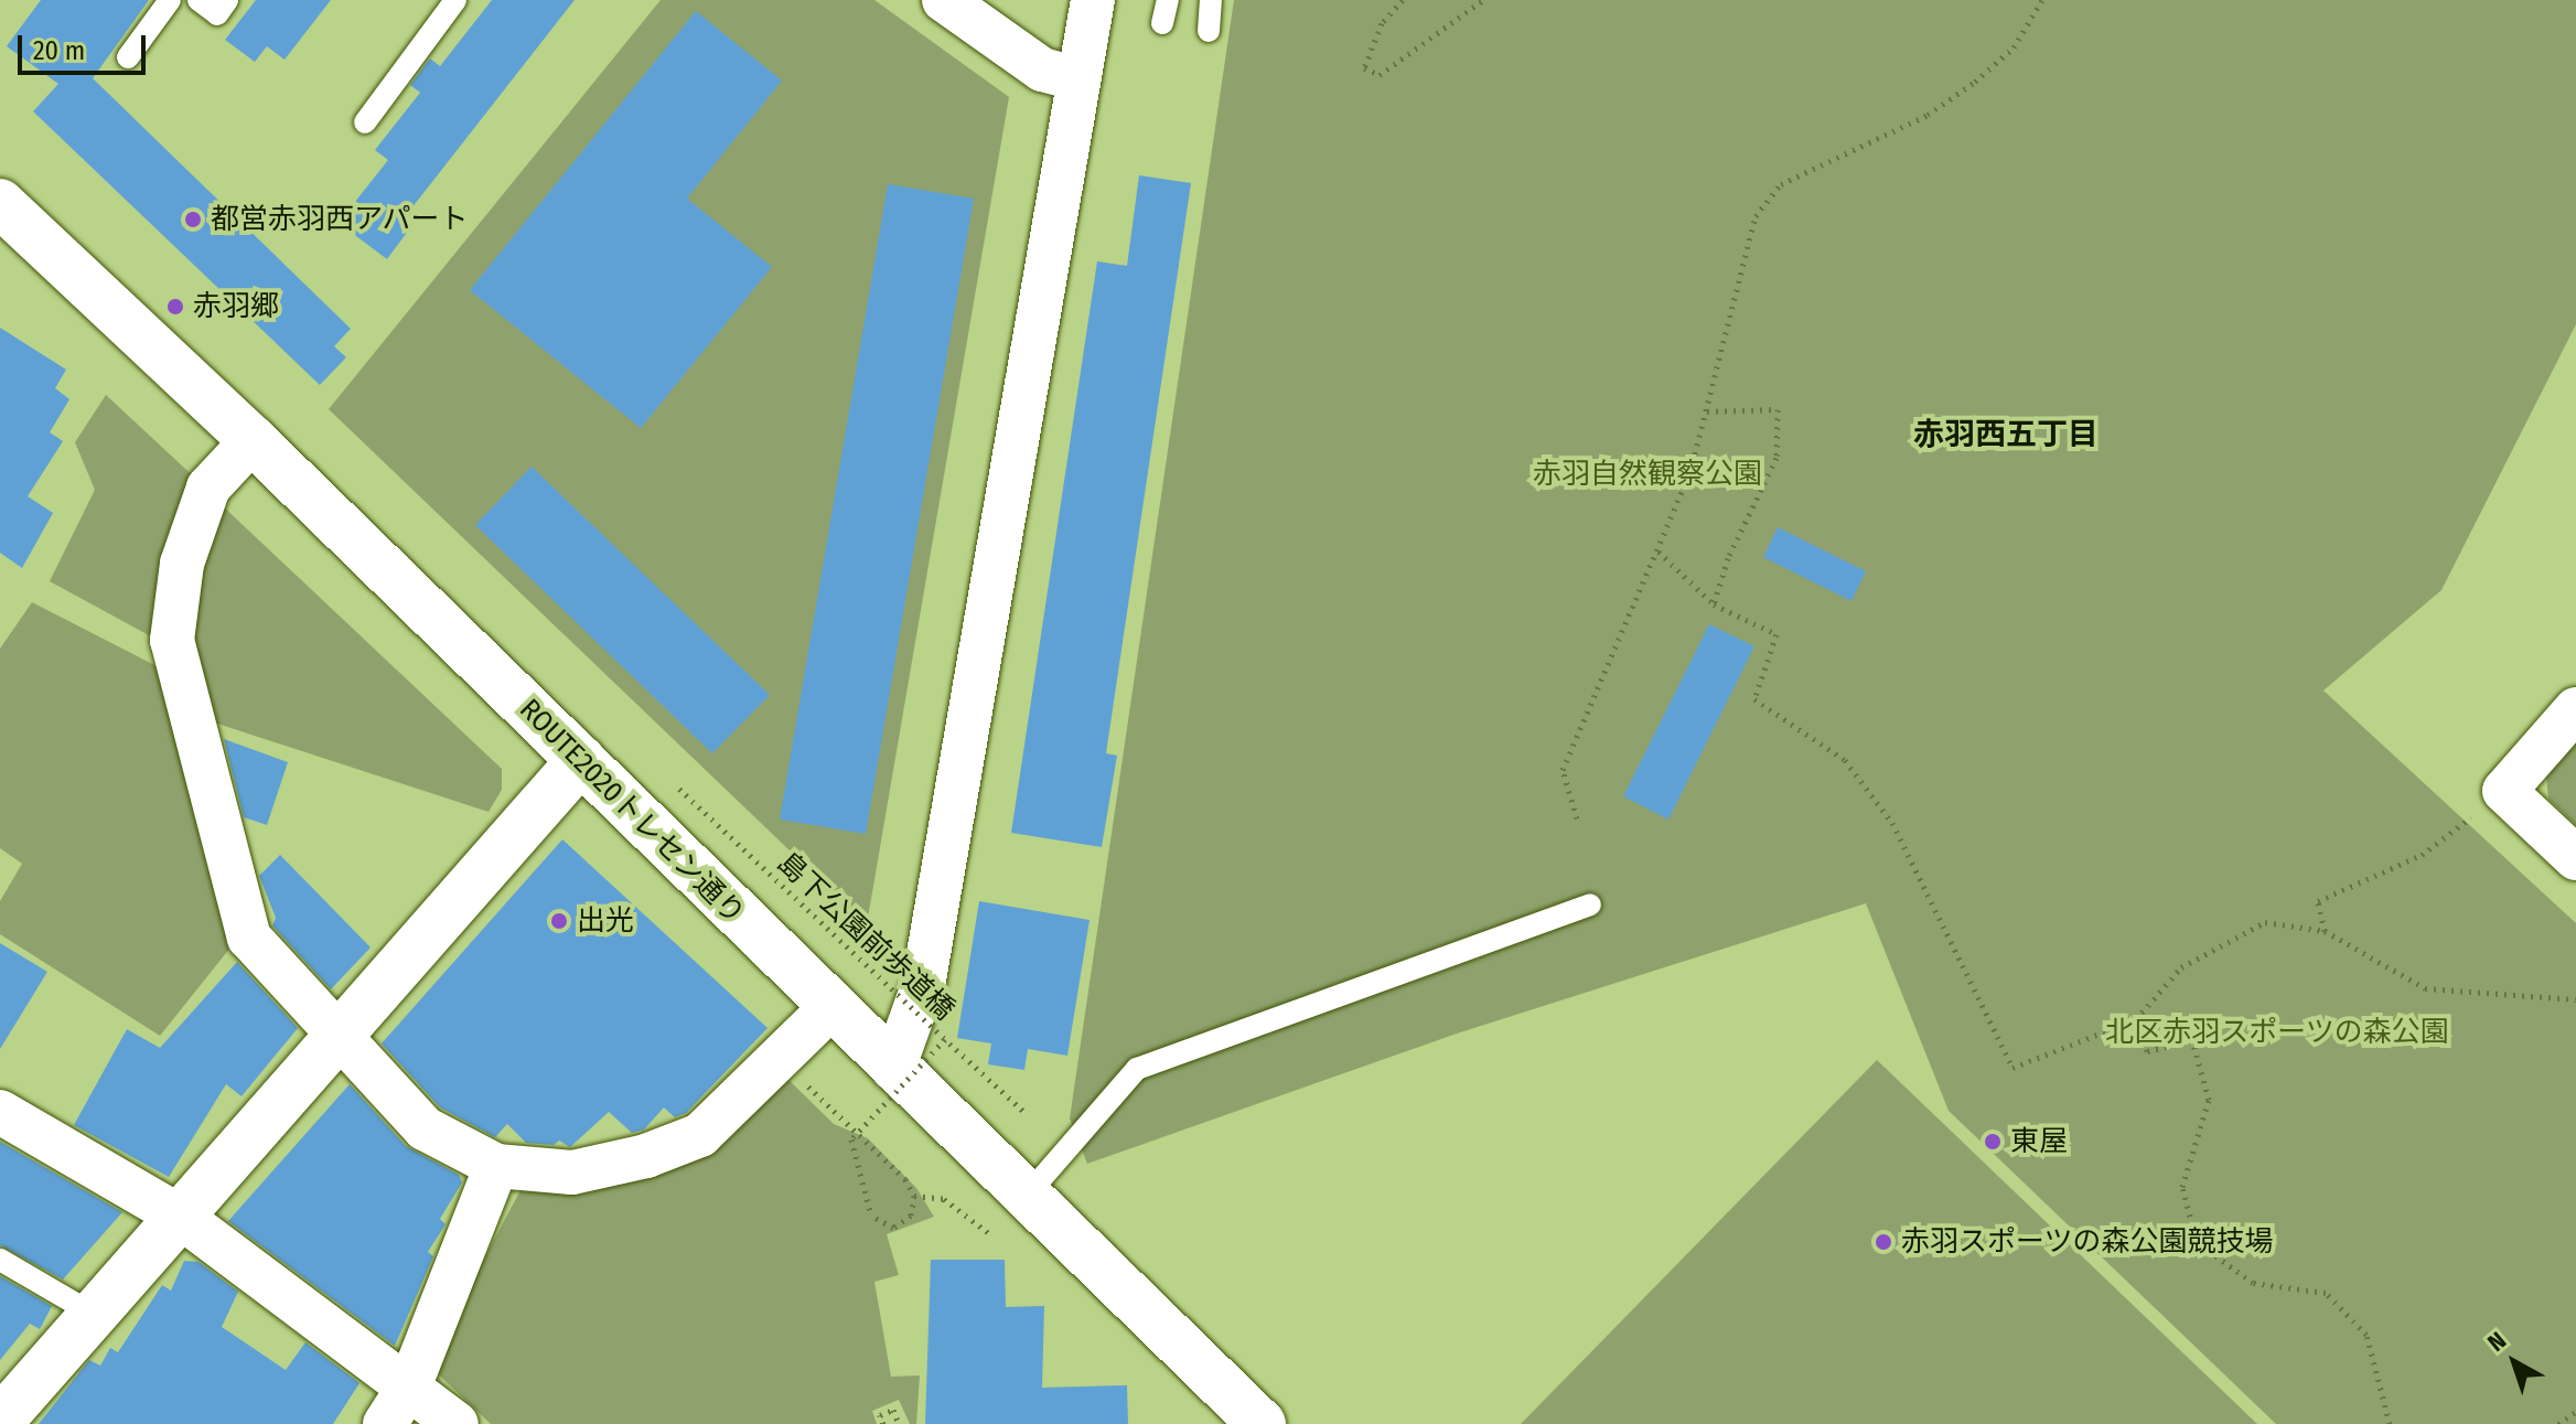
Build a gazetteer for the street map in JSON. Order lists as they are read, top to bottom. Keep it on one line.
{"streets":{"main road":["ROUTE2020トレセン通り"],"path":["島下公園前歩道橋"]},"districts":["赤羽西五丁目"],"parks":["赤羽自然観察公園","北区赤羽スポーツの森公園"],"places":["都営赤羽西アパート","赤羽郷","出光","東屋","赤羽スポーツの森公園競技場"],"scale_bar":"20 m","north":"top left"}
